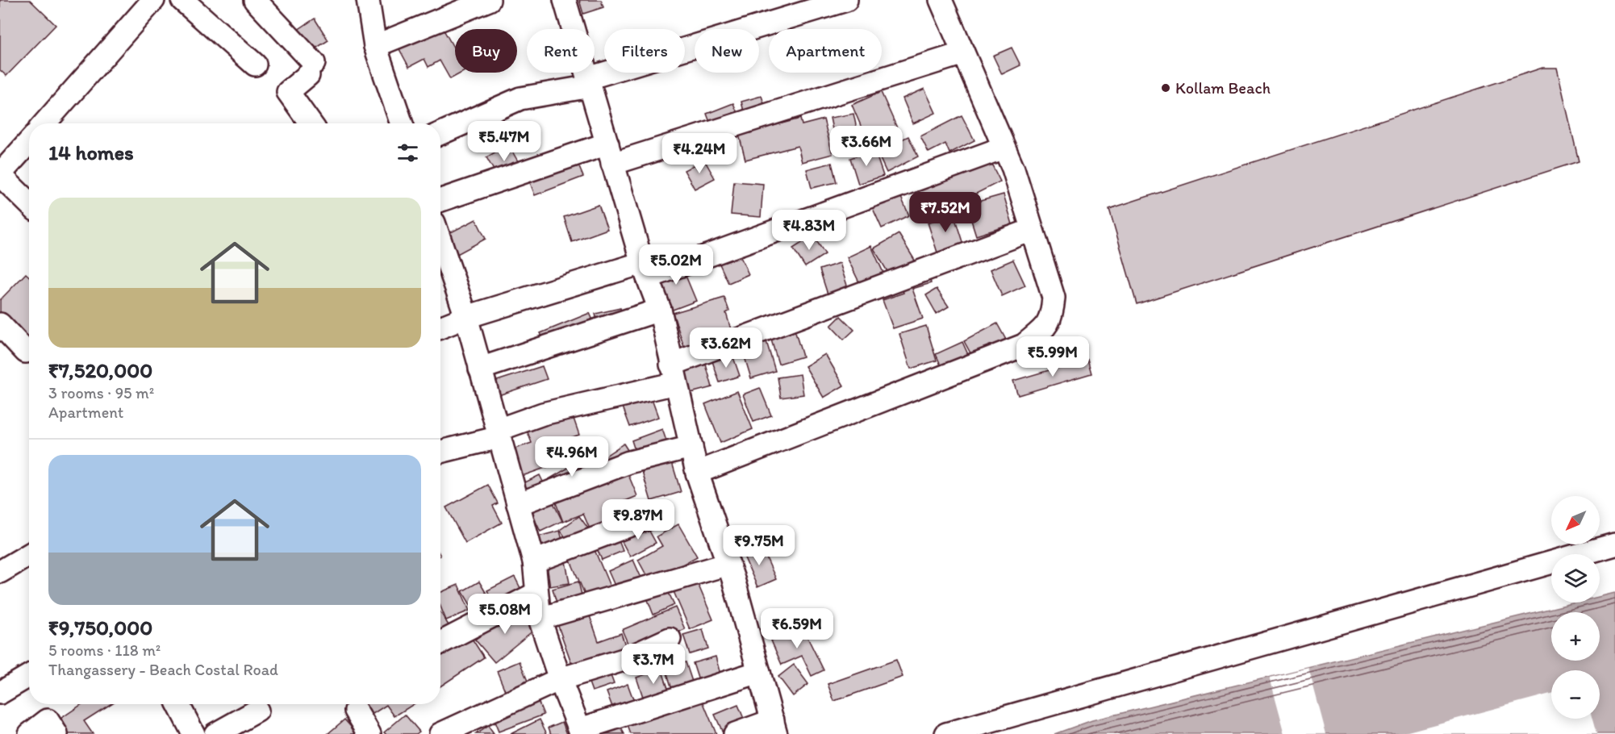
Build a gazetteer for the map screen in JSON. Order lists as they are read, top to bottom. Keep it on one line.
{"places":["Kollam Beach"],"north":"bottom left","page":{"chip":["Buy","Rent","Filters","New","Apartment"],"price":["₹5.47M","₹3.66M","₹4.24M","₹7.52M","₹4.83M","₹5.02M","₹3.62M","₹5.99M","₹4.96M","₹9.87M","₹9.75M","₹5.08M","₹6.59M","₹3.7M"],"heading":"14 homes","list":[{"name":"₹7,520,000","note":"3 rooms · 95 m² · Apartment"},{"name":"₹9,750,000","note":"5 rooms · 118 m² · Thangassery - Beach Costal Road"}],"map_buttons":["+","−"]}}
